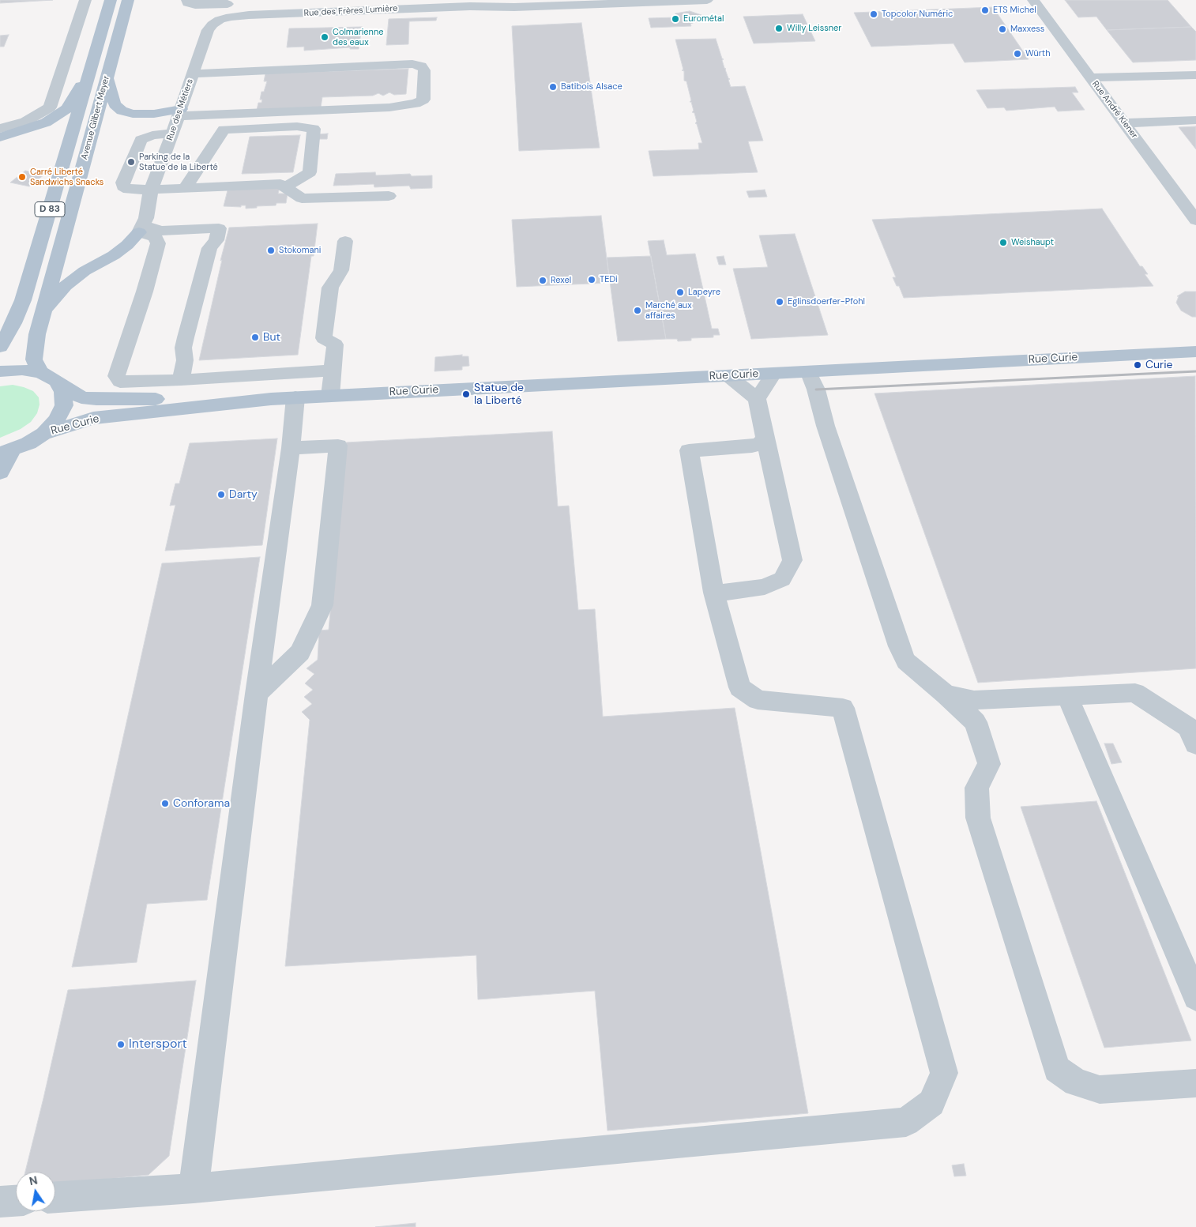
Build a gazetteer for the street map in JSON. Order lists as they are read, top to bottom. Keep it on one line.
{"streets":{"main road":["Avenue Gilbert Meyer","D 83","Rue Curie"],"street":["Rue des Frères Lumière","Rue des Métiers","Rue André Kiener"]},"crossings":[["Rue des Frères Lumière","Rue des Métiers"],["Avenue Gilbert Meyer","Rue Curie"]],"places":["ETS Michel","Topcolor Numéric","Eurométal","Willy Leissner","Maxxess","Colmarienne des eaux","Würth","Batibois Alsace","Parking de la Statue de la Liberté","Carré Liberté Sandwichs Snacks","Weishaupt","Stokomani","TEDi","Rexel","Lapeyre","Eglinsdoerfer-Pfohl","Marché aux affaires","But","Curie","Statue de la Liberté","Darty","Conforama","Intersport"],"north":"top"}
